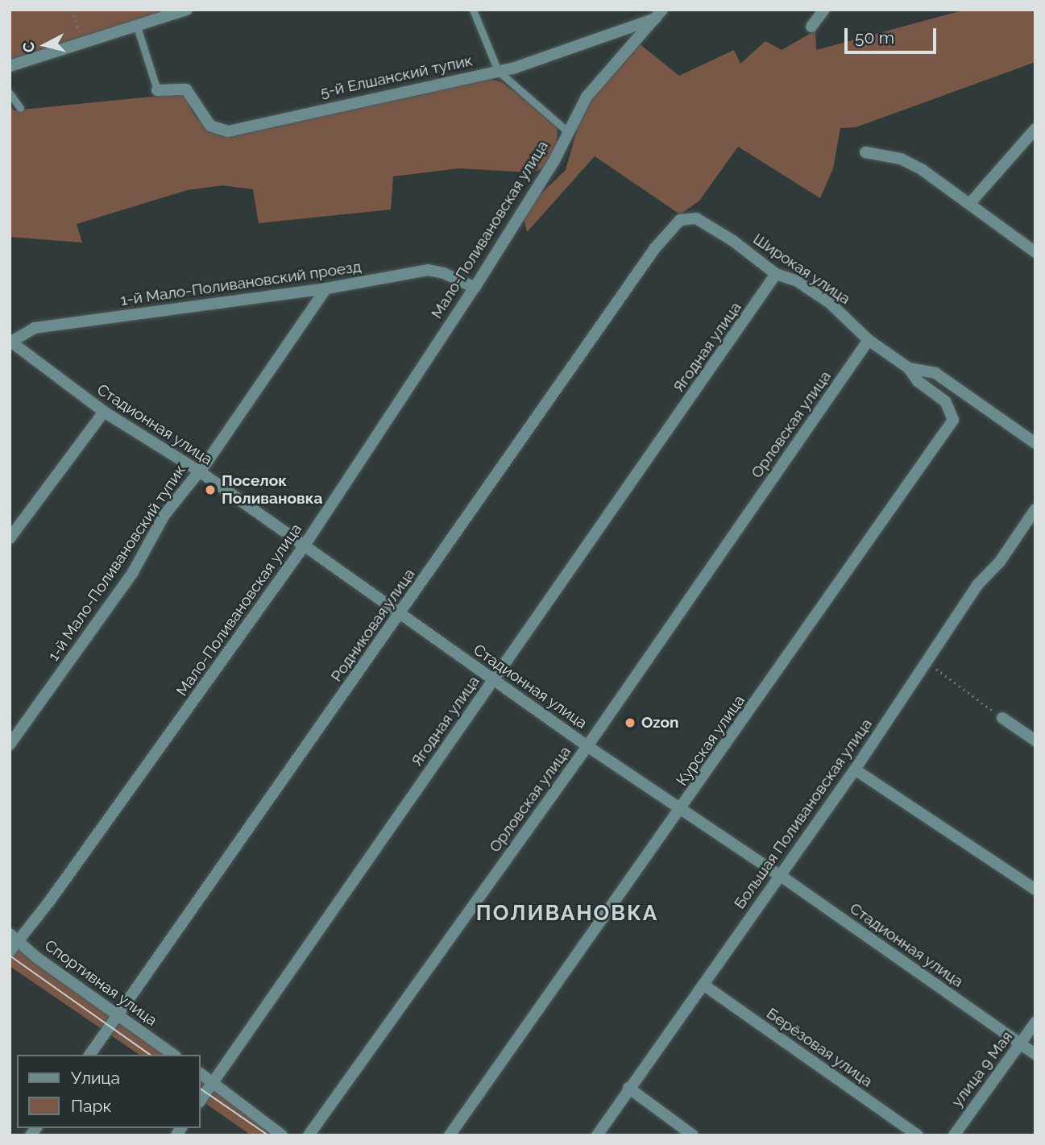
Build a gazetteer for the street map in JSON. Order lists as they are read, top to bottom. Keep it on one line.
{"streets":{"street":["5-й Елшанский тупик","Мало-Поливановская улица","Широкая улица","1-й Мало-Поливановский проезд","Ягодная улица","Стадионная улица","Орловская улица","1-й Мало-Поливановский тупик","Родниковая улица","Курская улица","Большая Поливановская улица","Спортивная улица","Берёзовая улица","улица 9 Мая"]},"crossings":[["5-й Елшанский тупик","Мало-Поливановская улица"],["Мало-Поливановская улица","1-й Мало-Поливановский проезд"],["Мало-Поливановская улица","Стадионная улица"],["Мало-Поливановская улица","Спортивная улица"],["Широкая улица","Ягодная улица"],["Широкая улица","Орловская улица"],["Широкая улица","Родниковая улица"],["Широкая улица","Курская улица"],["1-й Мало-Поливановский проезд","Стадионная улица"],["1-й Мало-Поливановский проезд","1-й Мало-Поливановский тупик"],["Ягодная улица","Стадионная улица"],["Стадионная улица","Орловская улица"],["Стадионная улица","1-й Мало-Поливановский тупик"],["Стадионная улица","Родниковая улица"],["Стадионная улица","Курская улица"],["Стадионная улица","Большая Поливановская улица"],["Стадионная улица","улица 9 Мая"],["Родниковая улица","Спортивная улица"],["Большая Поливановская улица","Берёзовая улица"]],"districts":["ПОЛИВАНОВКА"],"places":["Поселок Поливановка","Ozon"],"legend":["Улица","Парк"],"scale_bar":"50 m","north":"left"}
